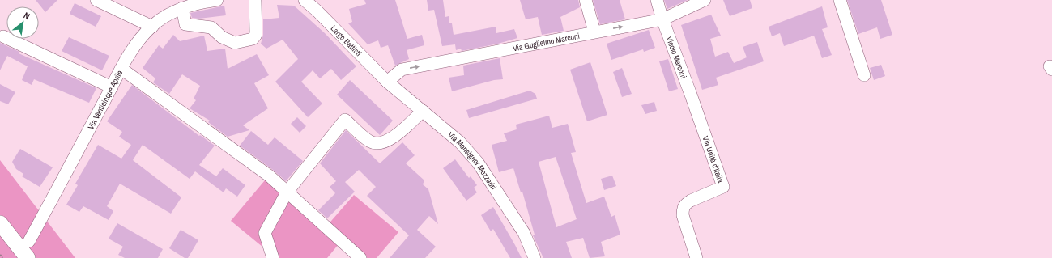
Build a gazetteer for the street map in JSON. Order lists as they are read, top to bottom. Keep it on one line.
{"streets":{"street":["Largo Battisti","Via Guglielmo Marconi","Vicolo Marconi","Via Venticinque Aprile","Via Unità d'Italia","Via Monsignor Mezzadri"]},"crossings":[["Largo Battisti","Via Guglielmo Marconi"],["Largo Battisti","Via Monsignor Mezzadri"],["Via Guglielmo Marconi","Vicolo Marconi"],["Via Guglielmo Marconi","Via Monsignor Mezzadri"],["Vicolo Marconi","Via Unità d'Italia"]],"one_way":["Via Guglielmo Marconi"],"north":"top right"}
